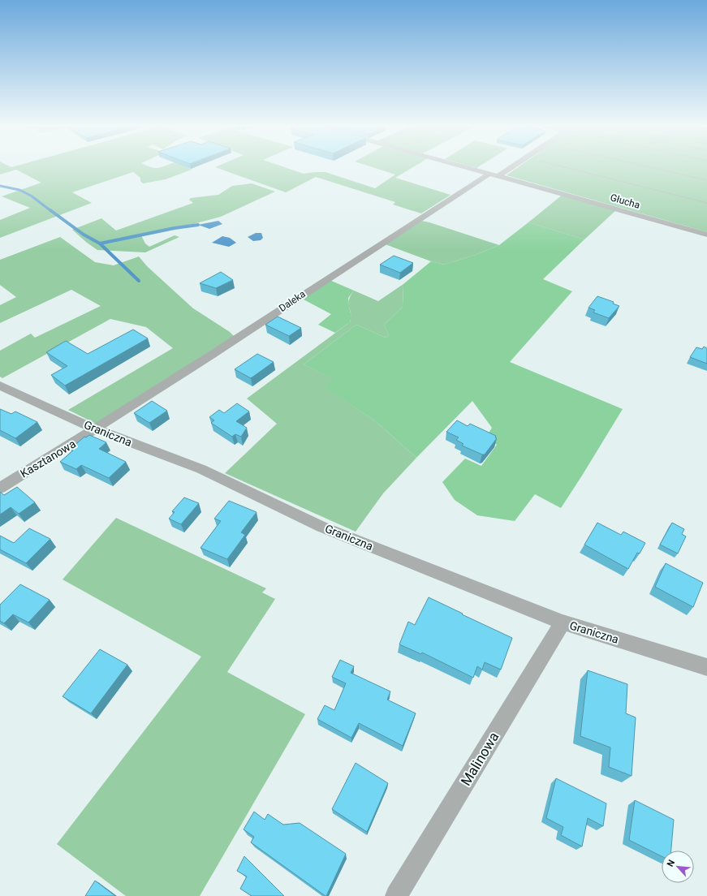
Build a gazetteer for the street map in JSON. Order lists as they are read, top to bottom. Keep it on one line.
{"streets":{"street":["Głucha","Daleka","Graniczna","Kasztanowa","Malinowa"]},"crossings":[["Głucha","Daleka"],["Daleka","Graniczna"],["Daleka","Kasztanowa"],["Graniczna","Kasztanowa"],["Graniczna","Malinowa"]],"north":"top left"}
